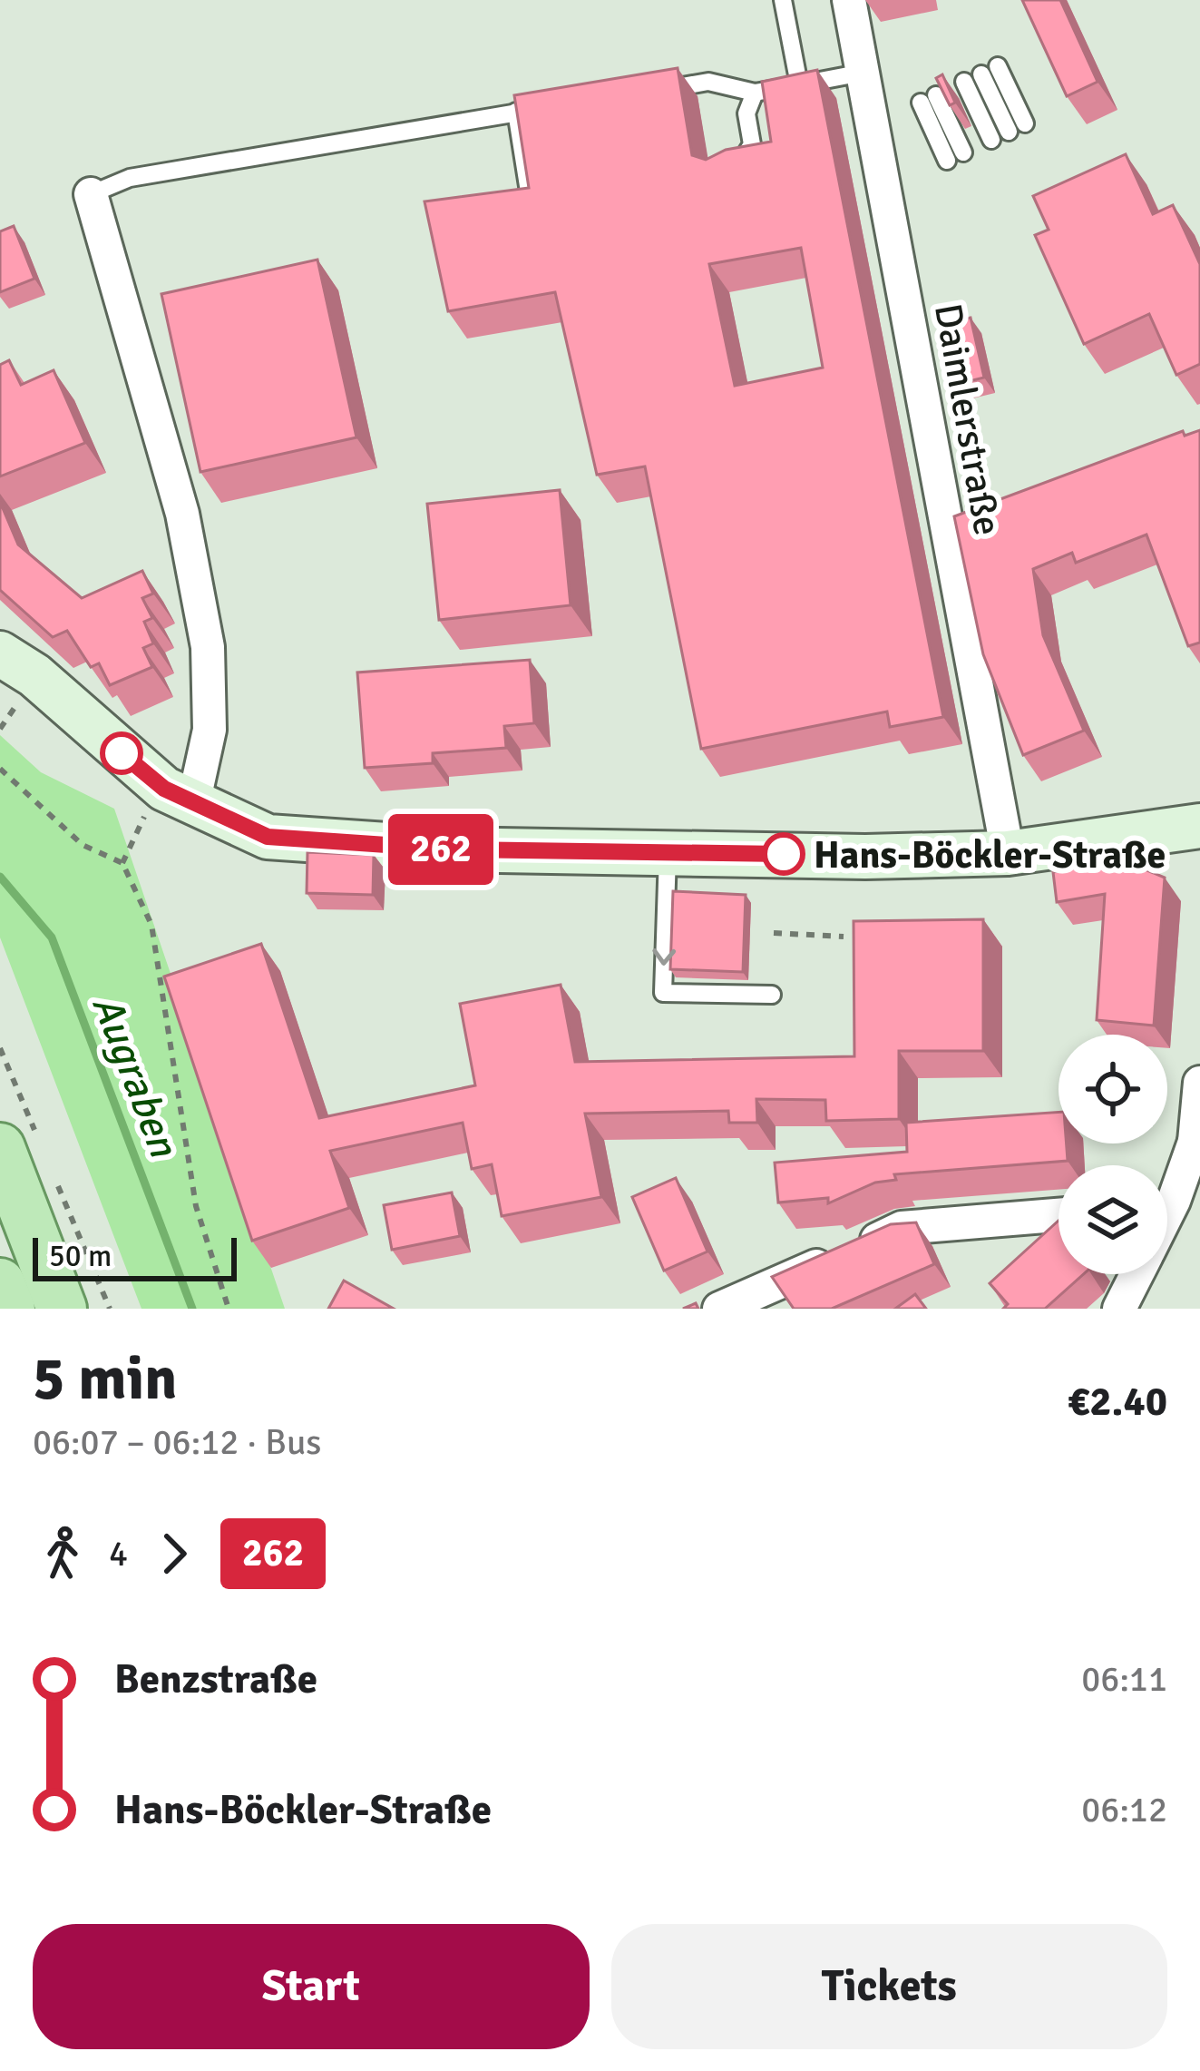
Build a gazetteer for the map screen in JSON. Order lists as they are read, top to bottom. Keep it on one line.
{"streets":{"street":["Daimlerstraße"]},"water":["Augraben"],"places":["Hans-Böckler-Straße"],"lines":["bus line 262"],"scale_bar":"50 m","page":{"on_map":"262","scale":"50 m","heading":["5 min","06:07 – 06:12 · Bus","€2.40"],"legs":["4","262"],"list":[{"name":"Benzstraße","value":"06:11"},{"name":"Hans-Böckler-Straße","value":"06:12"}],"buttons":["Start","Tickets"]}}
